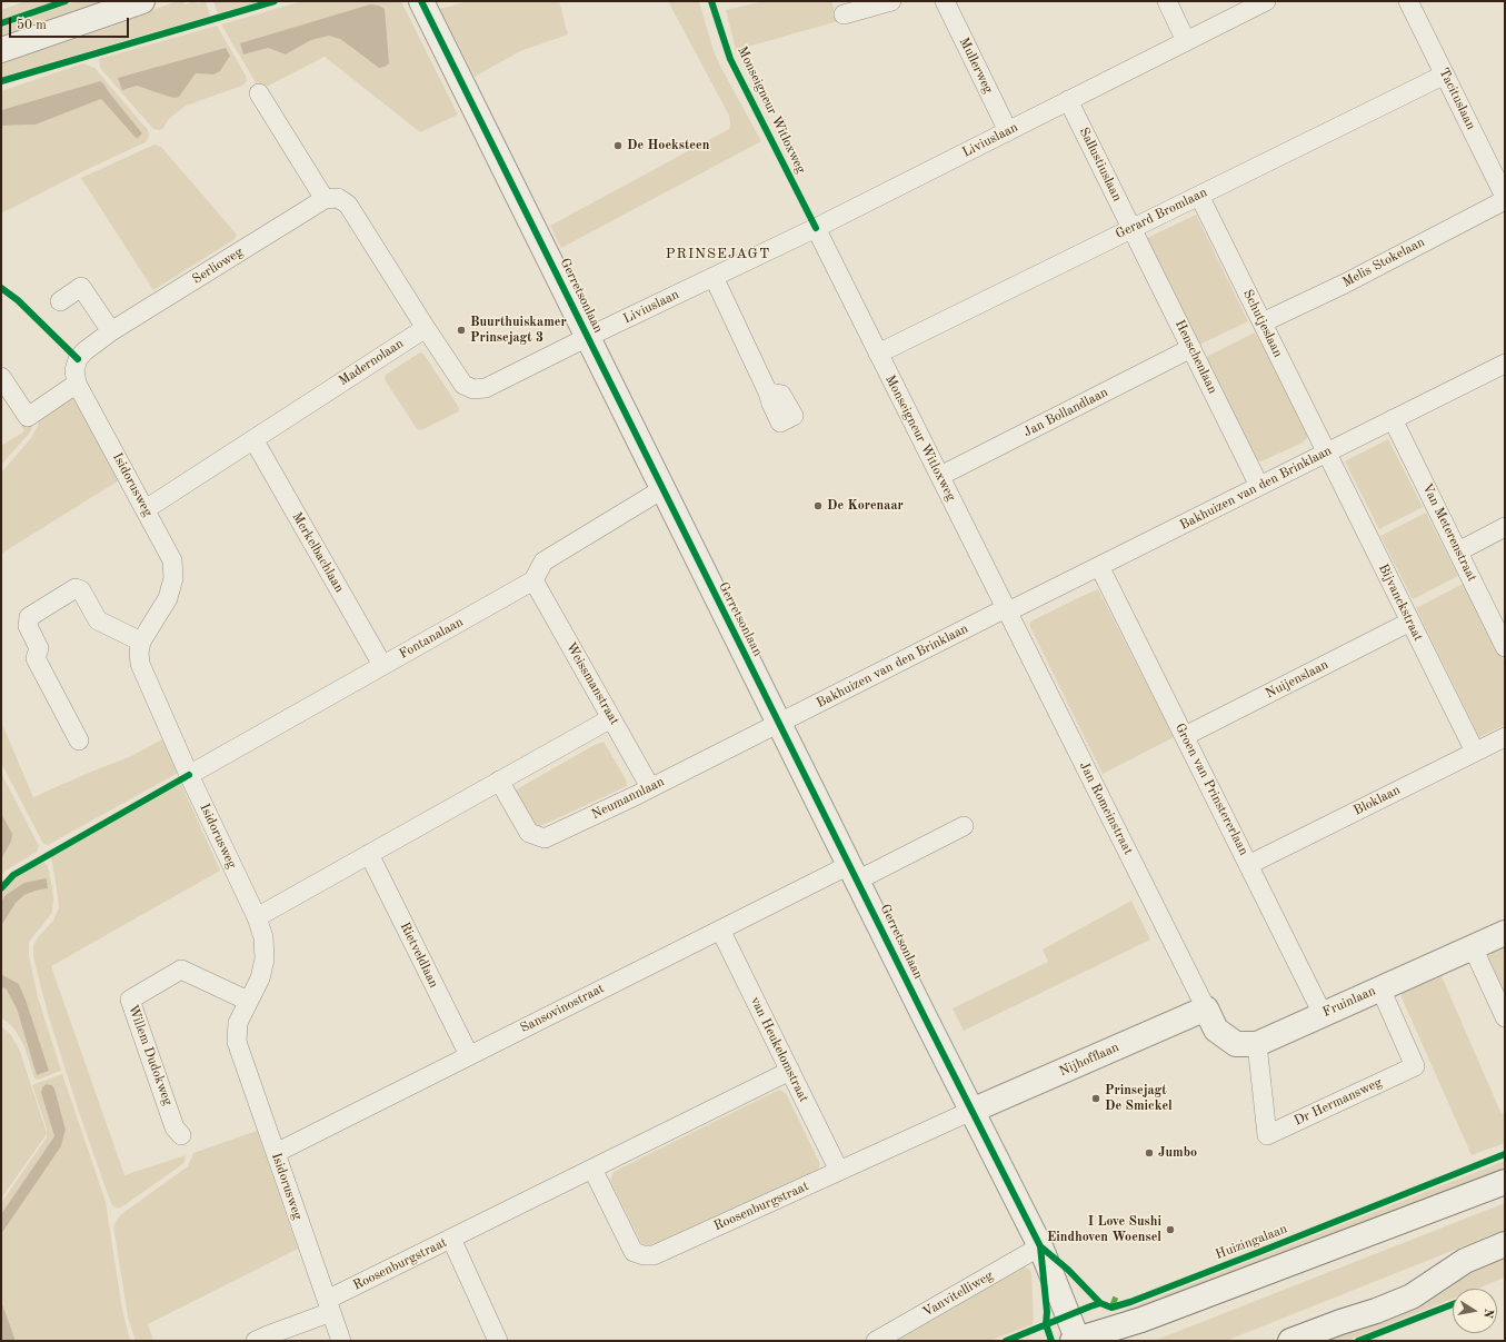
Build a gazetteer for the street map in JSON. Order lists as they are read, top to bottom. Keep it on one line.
{"streets":{"street":["Mullerweg","Tacituslaan","Monseigneur Witloxweg","Liviuslaan","Sallustiuslaan","Gerard Bromlaan","Melis Stokelaan","Serlioweg","Gerretsonlaan","Schutjeslaan","Henschenlaan","Madernolaan","Jan Bollandlaan","Isidorusweg","Bakhuizen van den Brinklaan","Van Meterenstraat","Merkelbachlaan","Bijvanckstraat","Fontanalaan","Nuijenslaan","Weissmanstraat","Groen van Prinstererlaan","Neumannlaan","Bloklaan","Jan Romeinstraat","Rietveldlaan","Fruinlaan","Sansovinostraat","van Heukelomstraat","Willem Dudokweg","Nijhofflaan","Dr Hermansweg","Roosenburgstraat","Vanvitelliweg"],"cycle path":["Huizingalaan"]},"crossings":[["Mullerweg","Liviuslaan"],["Tacituslaan","Gerard Bromlaan"],["Tacituslaan","Melis Stokelaan"],["Monseigneur Witloxweg","Liviuslaan"],["Monseigneur Witloxweg","Gerard Bromlaan"],["Monseigneur Witloxweg","Jan Bollandlaan"],["Monseigneur Witloxweg","Bakhuizen van den Brinklaan"],["Monseigneur Witloxweg","Jan Romeinstraat"],["Liviuslaan","Sallustiuslaan"],["Liviuslaan","Gerretsonlaan"],["Sallustiuslaan","Gerard Bromlaan"],["Sallustiuslaan","Henschenlaan"],["Gerard Bromlaan","Schutjeslaan"],["Gerard Bromlaan","Henschenlaan"],["Melis Stokelaan","Schutjeslaan"],["Serlioweg","Isidorusweg"],["Gerretsonlaan","Bakhuizen van den Brinklaan"],["Gerretsonlaan","Neumannlaan"],["Gerretsonlaan","Sansovinostraat"],["Gerretsonlaan","Nijhofflaan"],["Gerretsonlaan","Roosenburgstraat"],["Gerretsonlaan","Vanvitelliweg"],["Schutjeslaan","Bakhuizen van den Brinklaan"],["Schutjeslaan","Bijvanckstraat"],["Henschenlaan","Jan Bollandlaan"],["Henschenlaan","Bakhuizen van den Brinklaan"],["Madernolaan","Isidorusweg"],["Madernolaan","Merkelbachlaan"],["Isidorusweg","Fontanalaan"],["Isidorusweg","Sansovinostraat"],["Isidorusweg","Willem Dudokweg"],["Isidorusweg","Roosenburgstraat"],["Bakhuizen van den Brinklaan","Van Meterenstraat"],["Bakhuizen van den Brinklaan","Bijvanckstraat"],["Bakhuizen van den Brinklaan","Groen van Prinstererlaan"],["Bakhuizen van den Brinklaan","Neumannlaan"],["Bakhuizen van den Brinklaan","Jan Romeinstraat"],["Merkelbachlaan","Fontanalaan"],["Bijvanckstraat","Nuijenslaan"],["Bijvanckstraat","Bloklaan"],["Fontanalaan","Weissmanstraat"],["Nuijenslaan","Groen van Prinstererlaan"],["Weissmanstraat","Neumannlaan"],["Groen van Prinstererlaan","Bloklaan"],["Groen van Prinstererlaan","Fruinlaan"],["Jan Romeinstraat","Fruinlaan"],["Jan Romeinstraat","Nijhofflaan"],["Rietveldlaan","Sansovinostraat"],["Fruinlaan","Nijhofflaan"],["Fruinlaan","Dr Hermansweg"],["Sansovinostraat","van Heukelomstraat"],["van Heukelomstraat","Roosenburgstraat"],["Nijhofflaan","Roosenburgstraat"]],"districts":["PRINSEJAGT"],"places":["De Hoeksteen","Buurthuiskamer Prinsejagt 3","De Korenaar","Prinsejagt De Smickel","Jumbo","I Love Sushi Eindhoven Woensel"],"scale_bar":"50 m","north":"right"}
